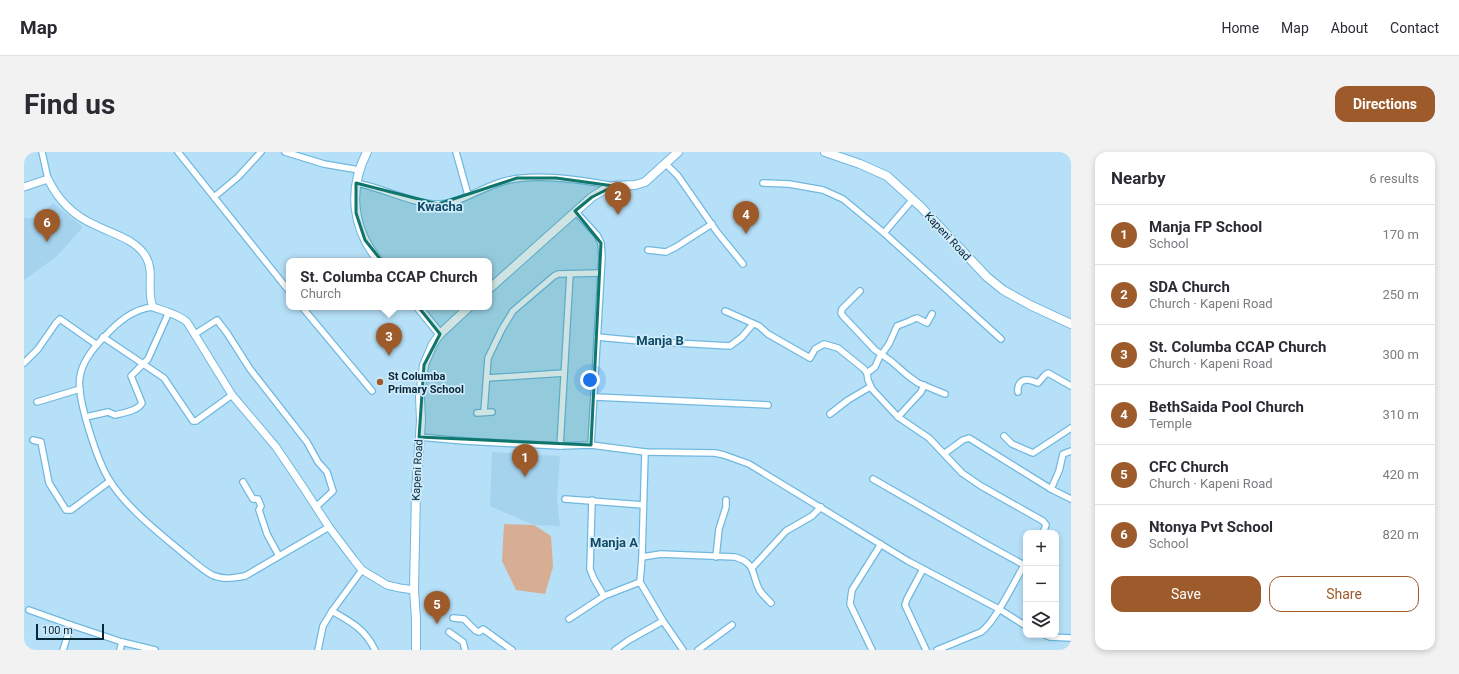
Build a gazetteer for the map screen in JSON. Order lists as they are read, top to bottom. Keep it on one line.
{"streets":{"main road":["Kapeni Road"]},"districts":["Kwacha","Manja B","Manja A"],"places":["St Columba Primary School"],"scale_bar":"100 m","page":{"header":"Map","nav":["Home","Map","About","Contact"],"buttons":["Directions",["Save","Share"]],"title":"Find us","heading":["Nearby","6 results"],"pins":["2","4","6","3","1","5"],"list":[{"mark":"1","name":"Manja FP School","note":"School","value":"170 m"},{"mark":"2","name":"SDA Church","note":"Church · Kapeni Road","value":"250 m"},{"mark":"3","name":"St. Columba CCAP Church","note":"Church · Kapeni Road","value":"300 m"},{"mark":"4","name":"BethSaida Pool Church","note":"Temple","value":"310 m"},{"mark":"5","name":"CFC Church","note":"Church · Kapeni Road","value":"420 m"},{"mark":"6","name":"Ntonya Pvt School","note":"School","value":"820 m"}],"popup":["St. Columba CCAP Church","Church"],"map_buttons":["+","−"],"scale":"100 m"}}
